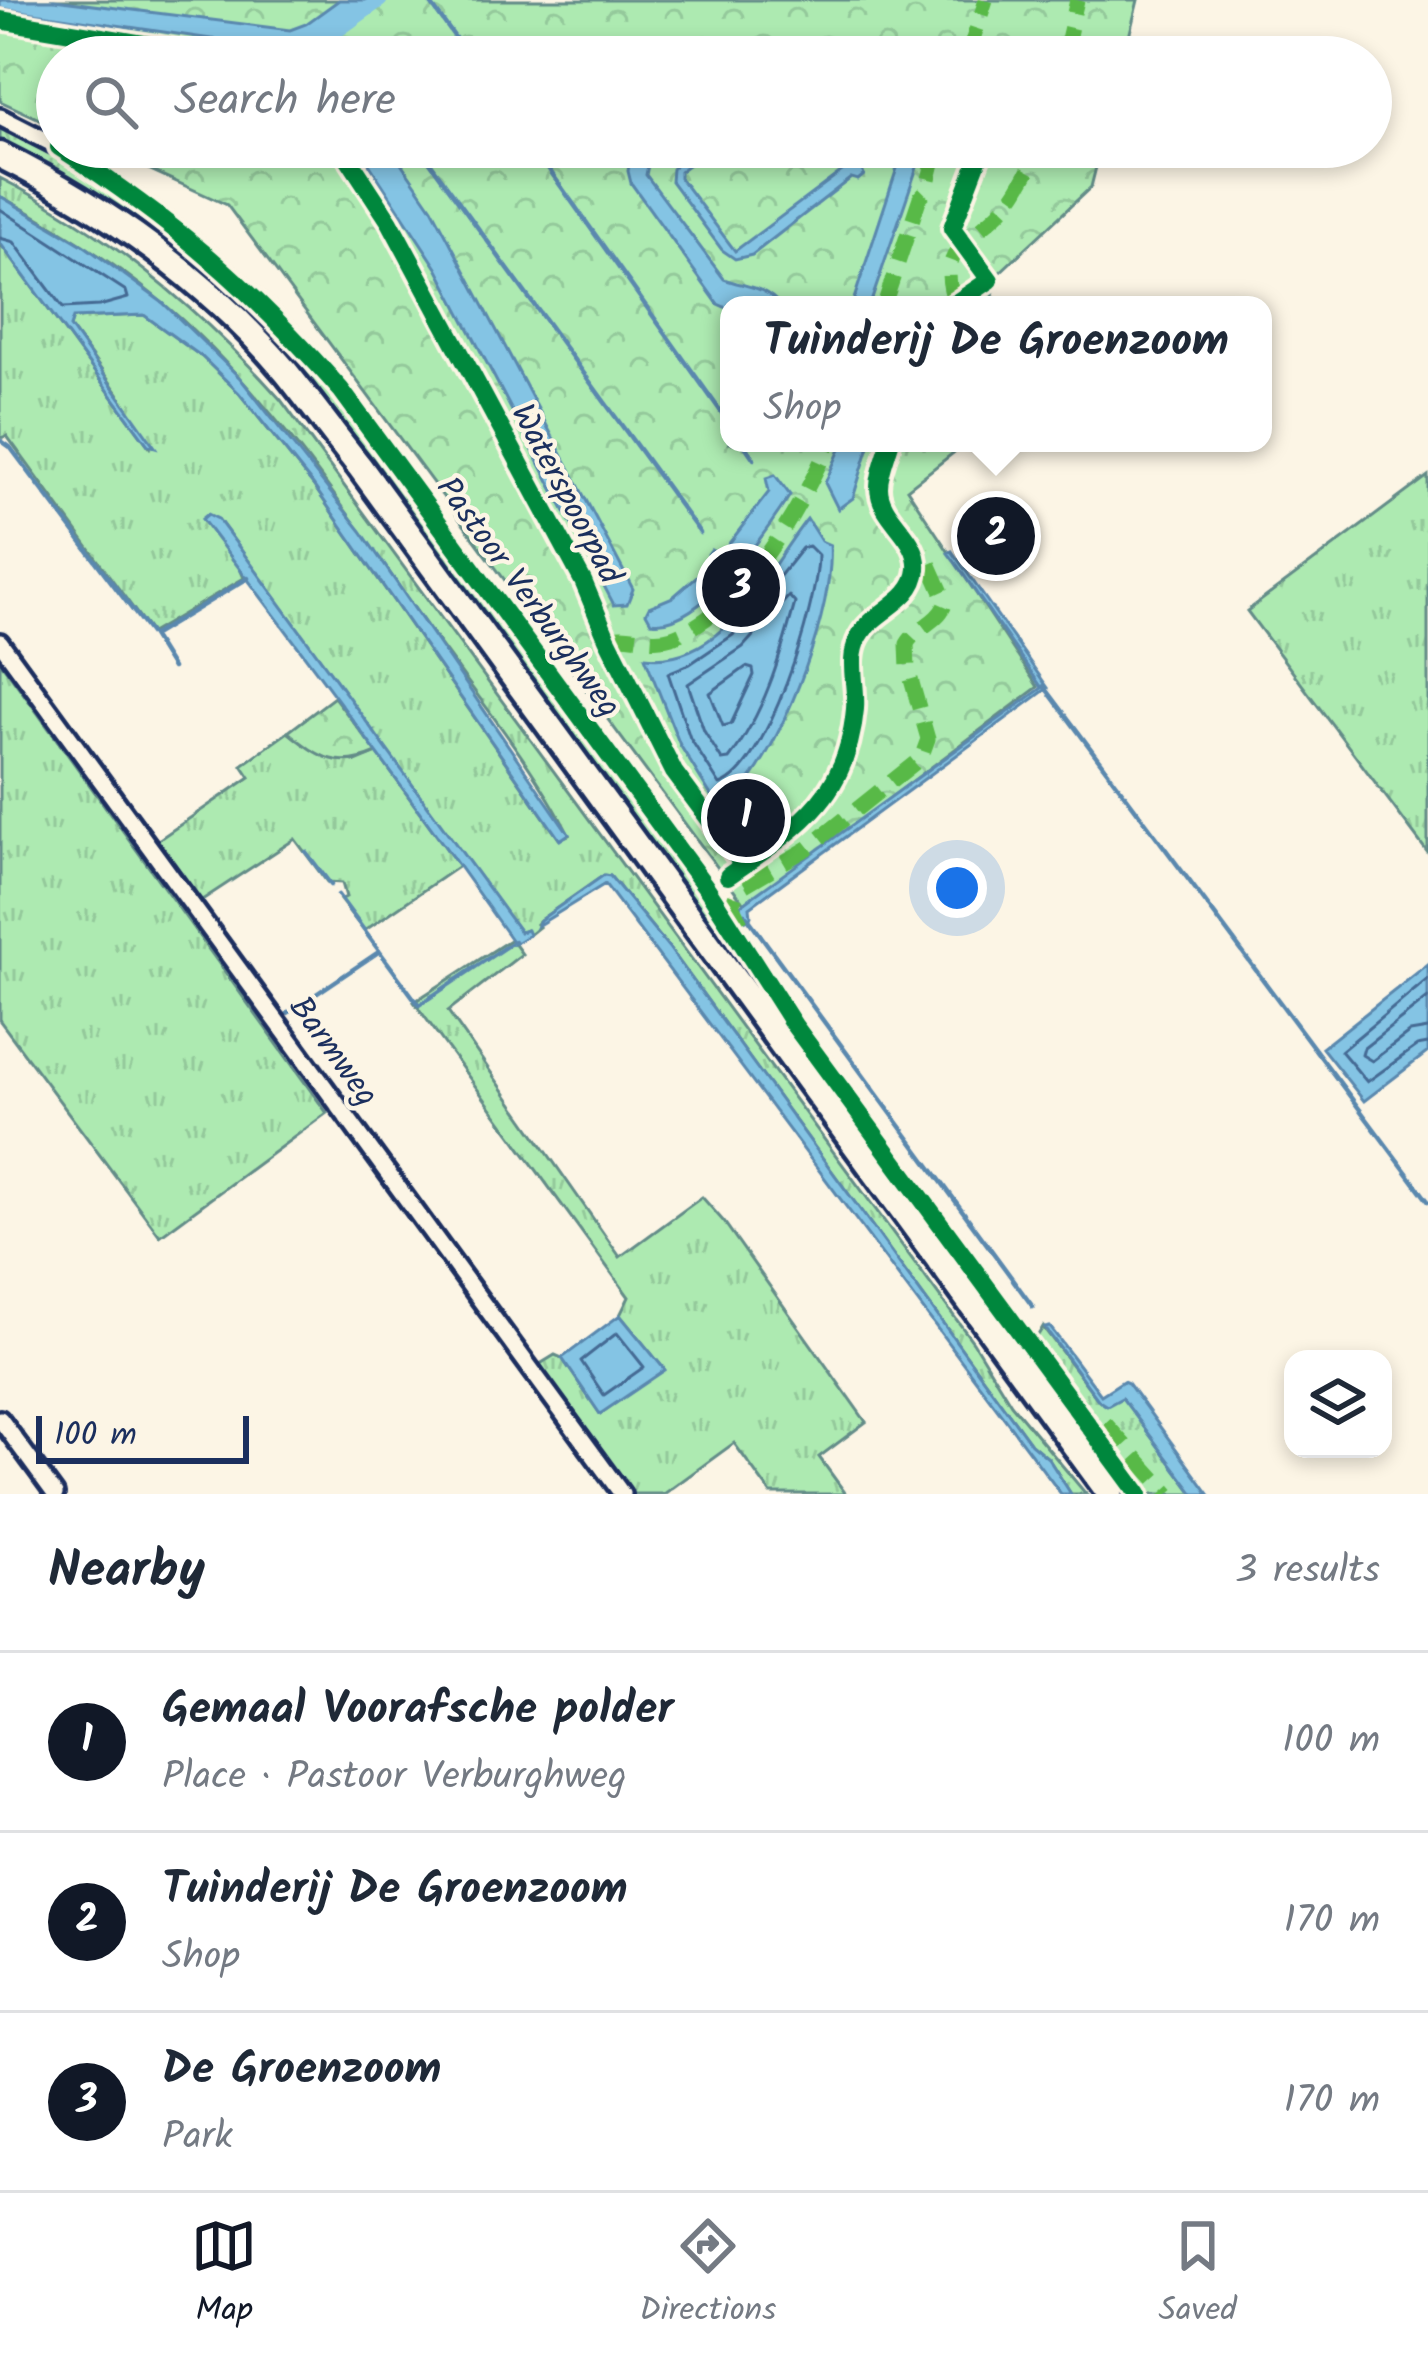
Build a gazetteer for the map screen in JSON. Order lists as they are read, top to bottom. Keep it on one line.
{"streets":{"street":["Pastoor Verburghweg","Barmweg"],"cycle path":["Waterspoorpad"]},"scale_bar":"100 m","page":{"search":"Search here","popup":["Tuinderij De Groenzoom","Shop"],"pins":["2","3","1"],"scale":"100 m","heading":["Nearby","3 results"],"list":[{"mark":"1","name":"Gemaal Voorafsche polder","note":"Place · Pastoor Verburghweg","value":"100 m"},{"mark":"2","name":"Tuinderij De Groenzoom","note":"Shop","value":"170 m"},{"mark":"3","name":"De Groenzoom","note":"Park","value":"170 m"}],"nav":["Map","Directions","Saved"]}}
